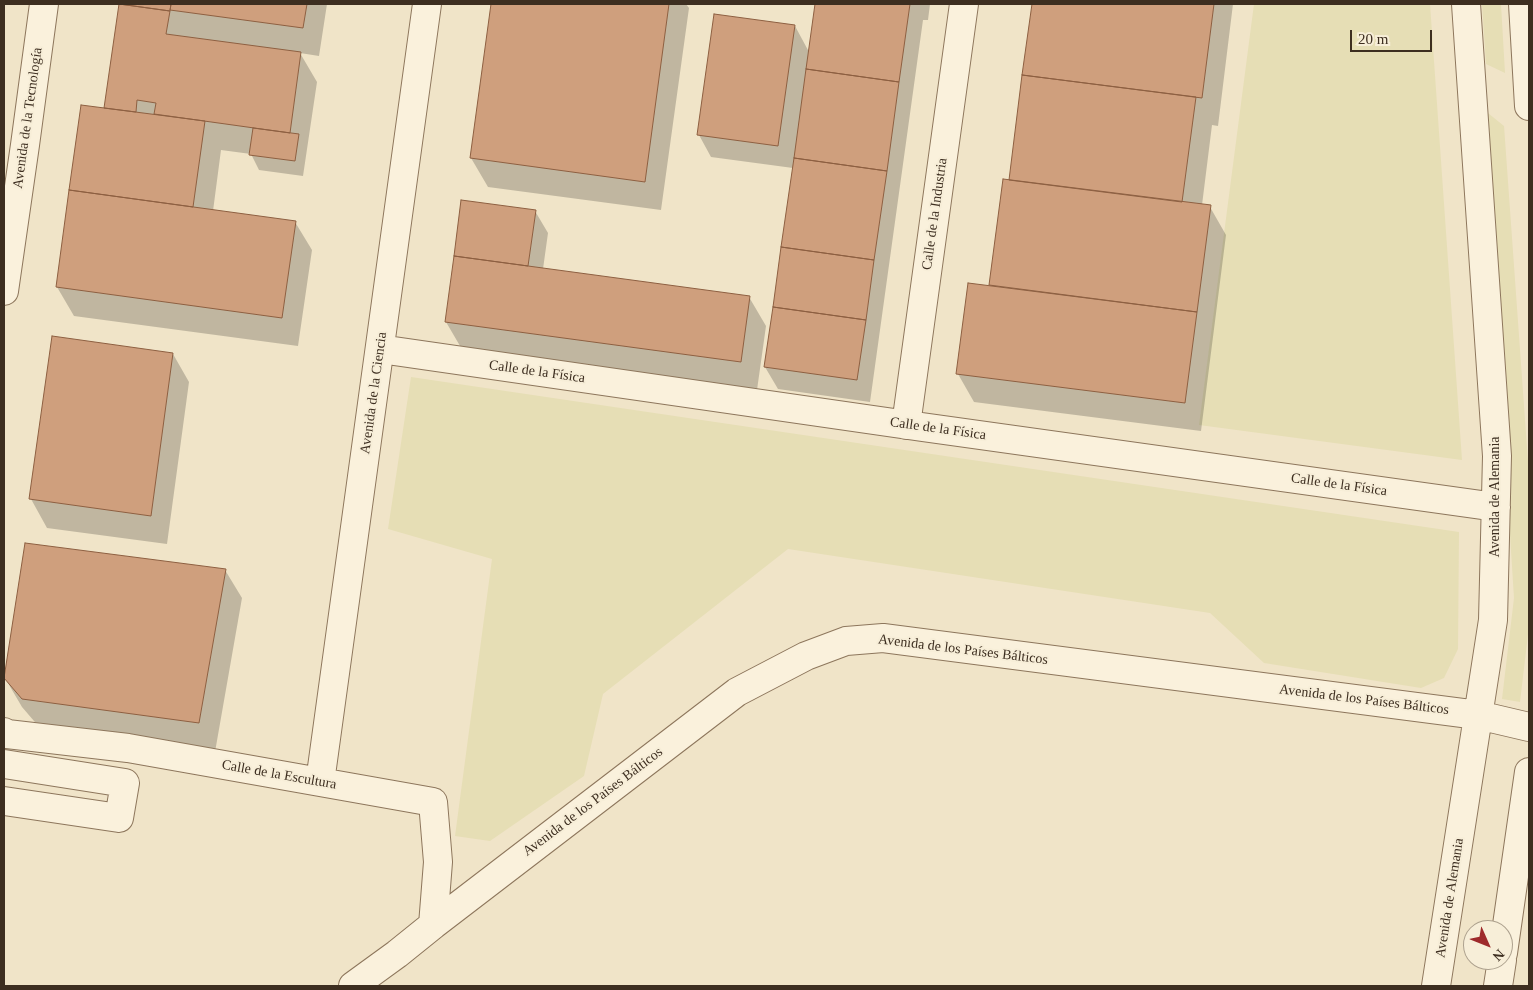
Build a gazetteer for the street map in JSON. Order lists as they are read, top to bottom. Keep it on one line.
{"streets":{"street":["Avenida de la Tecnología","Calle de la Industria","Calle de la Física","Avenida de la Ciencia","Avenida de Alemania","Avenida de los Países Bálticos","Calle de la Escultura"]},"crossings":[["Calle de la Industria","Calle de la Física"],["Calle de la Física","Avenida de la Ciencia"],["Calle de la Física","Avenida de Alemania"],["Avenida de la Ciencia","Calle de la Escultura"],["Avenida de Alemania","Avenida de los Países Bálticos"],["Avenida de los Países Bálticos","Calle de la Escultura"]],"scale_bar":"20 m","north":"bottom right"}
